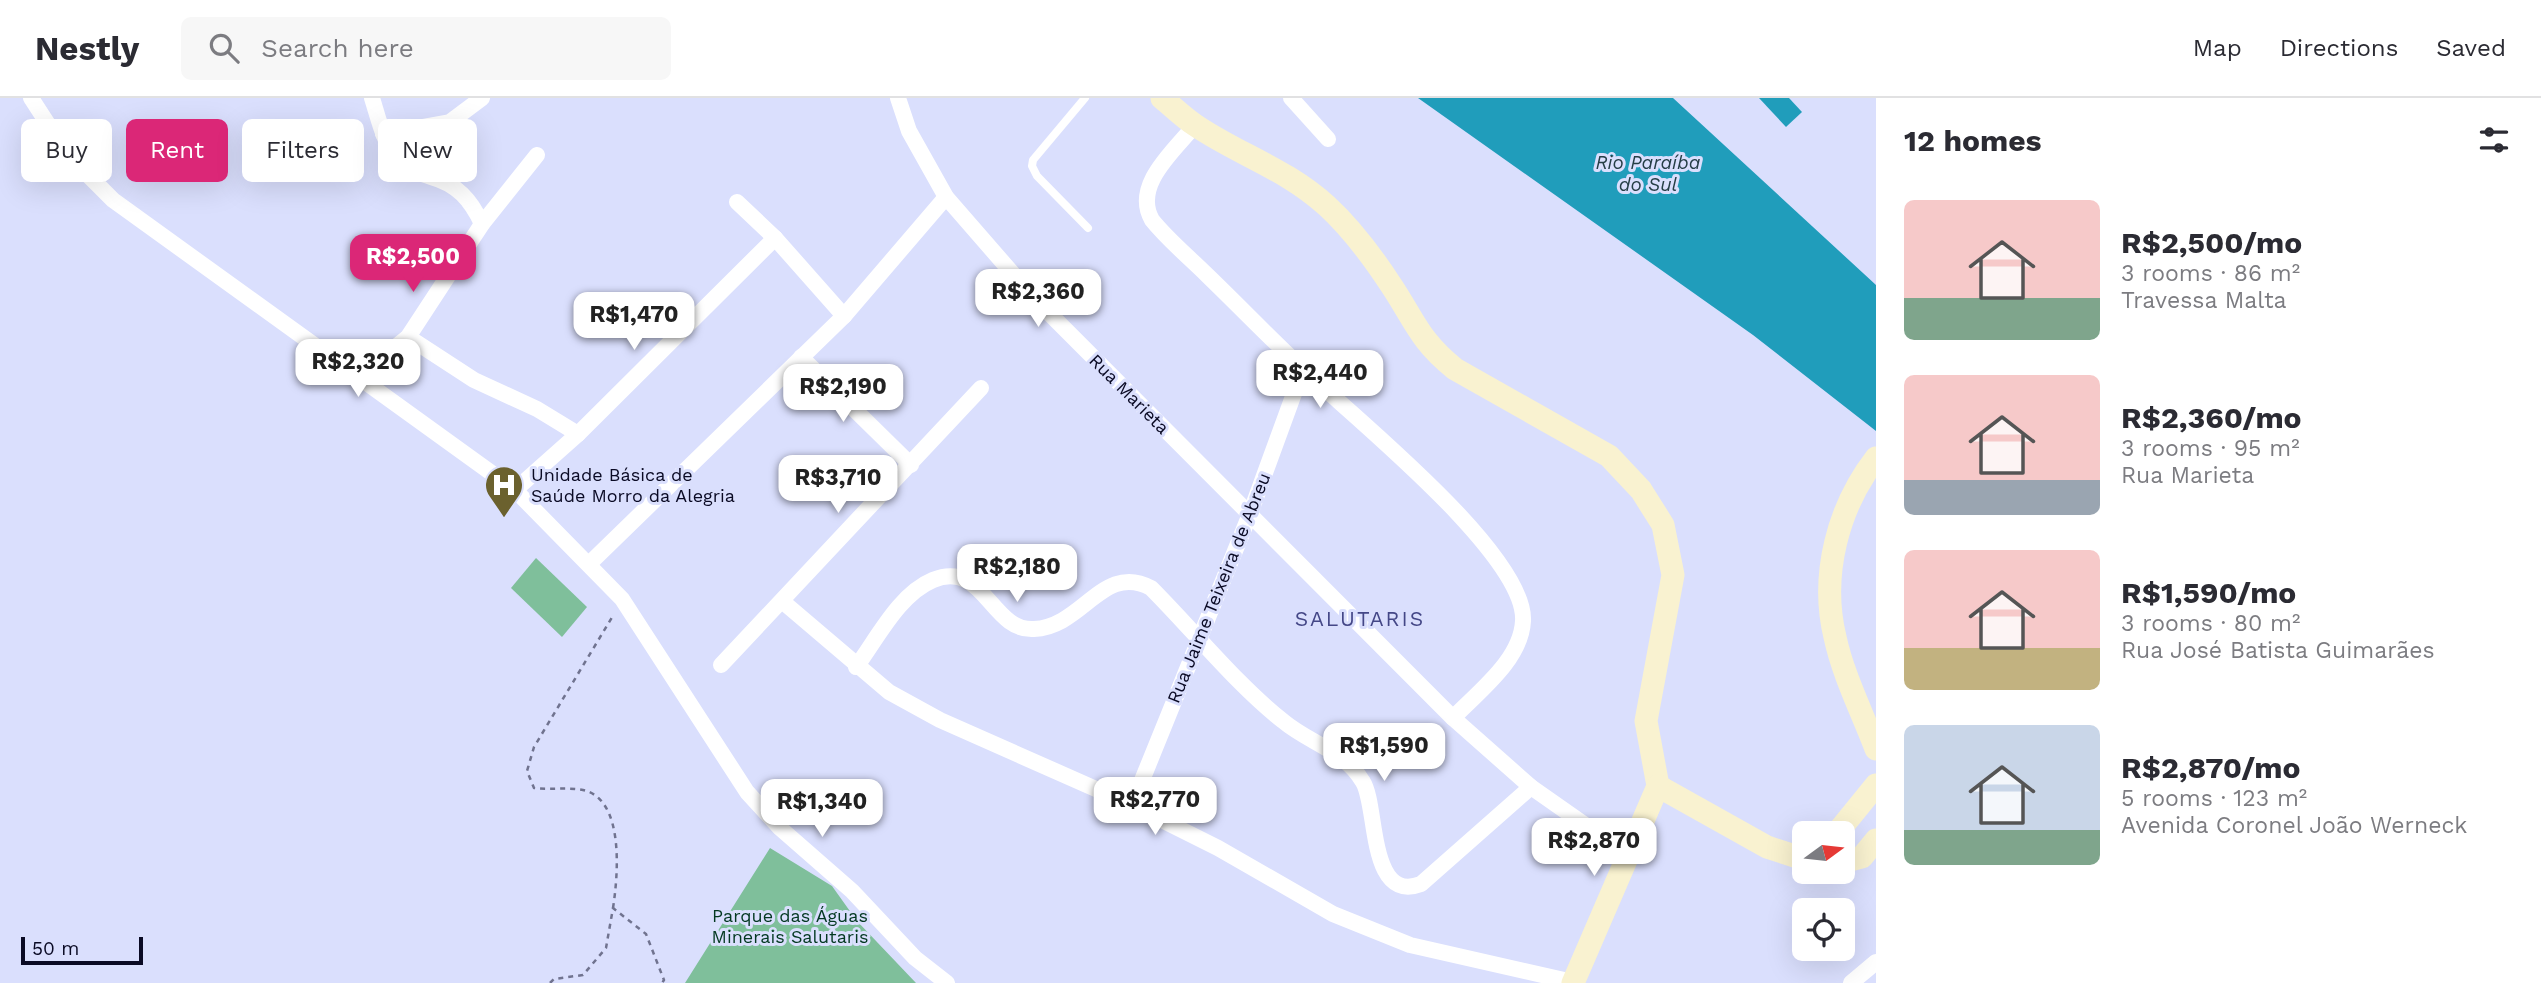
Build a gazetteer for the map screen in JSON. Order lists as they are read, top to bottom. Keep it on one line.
{"streets":{"street":["Rua Marieta","Rua Jaime Teixeira de Abreu"]},"crossings":[["Rua Marieta","Rua Jaime Teixeira de Abreu"]],"districts":["SALUTARIS"],"water":["Rio Paraíba do Sul"],"parks":["Parque das Águas Minerais Salutaris"],"places":{"hospital":["Unidade Básica de Saúde Morro da Alegria"]},"scale_bar":"50 m","north":"right","page":{"header":"Nestly","search":"Search here","nav":["Map","Directions","Saved"],"heading":"12 homes","chip":["Buy","Rent","Filters","New"],"list":[{"name":"R$2,500/mo","note":"3 rooms · 86 m² · Travessa Malta"},{"name":"R$2,360/mo","note":"3 rooms · 95 m² · Rua Marieta"},{"name":"R$1,590/mo","note":"3 rooms · 80 m² · Rua José Batista Guimarães"},{"name":"R$2,870/mo","note":"5 rooms · 123 m² · Avenida Coronel João Werneck"}],"price":["R$2,500","R$2,360","R$1,470","R$2,320","R$2,440","R$2,190","R$3,710","R$2,180","R$1,590","R$2,770","R$1,340","R$2,870"],"scale":"50 m"}}
